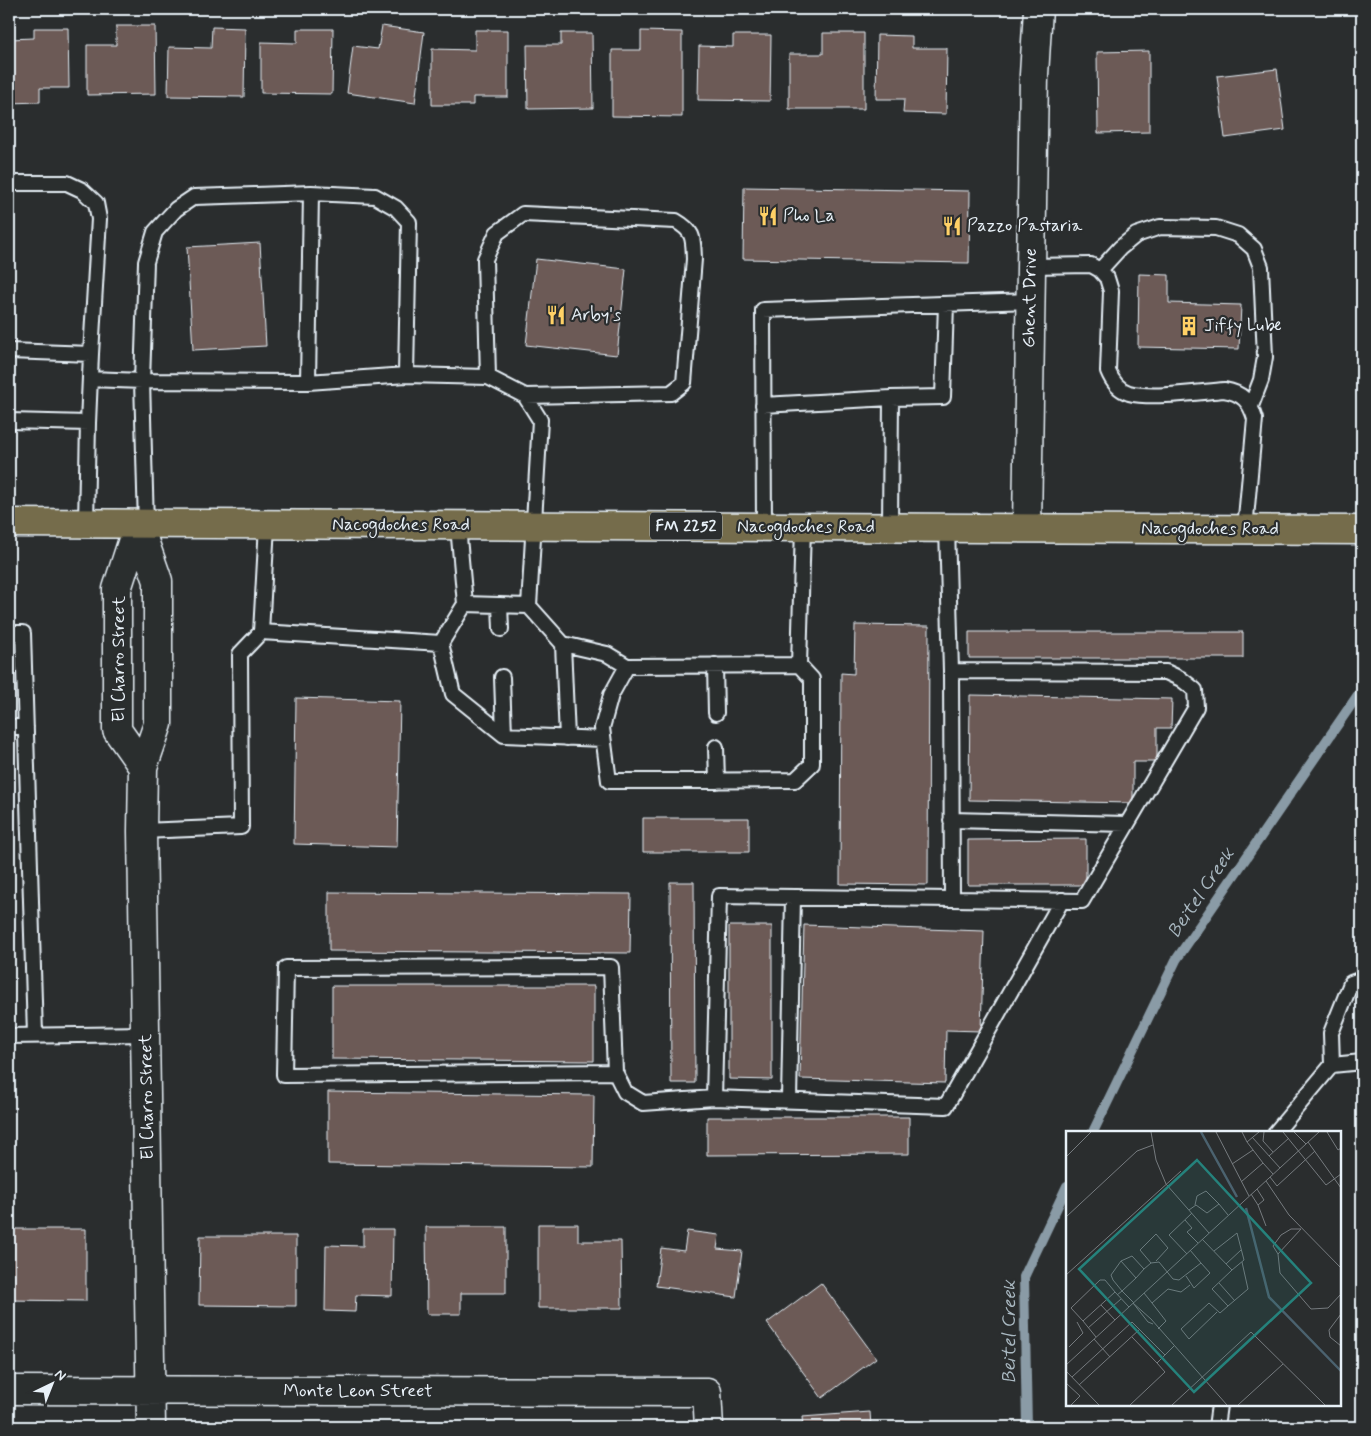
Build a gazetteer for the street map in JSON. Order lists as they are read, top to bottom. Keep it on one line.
{"streets":{"main road":["Nacogdoches Road","FM 2252"],"street":["Ghent Drive","El Charro Street","Monte Leon Street"]},"crossings":[["Ghent Drive","Nacogdoches Road"],["Nacogdoches Road","El Charro Street"],["El Charro Street","Monte Leon Street"]],"water":["Beitel Creek"],"places":{"restaurant":["Pho La","Pazzo Pastaria","Arby's"],"building":["Jiffy Lube"]},"north":"top right"}
